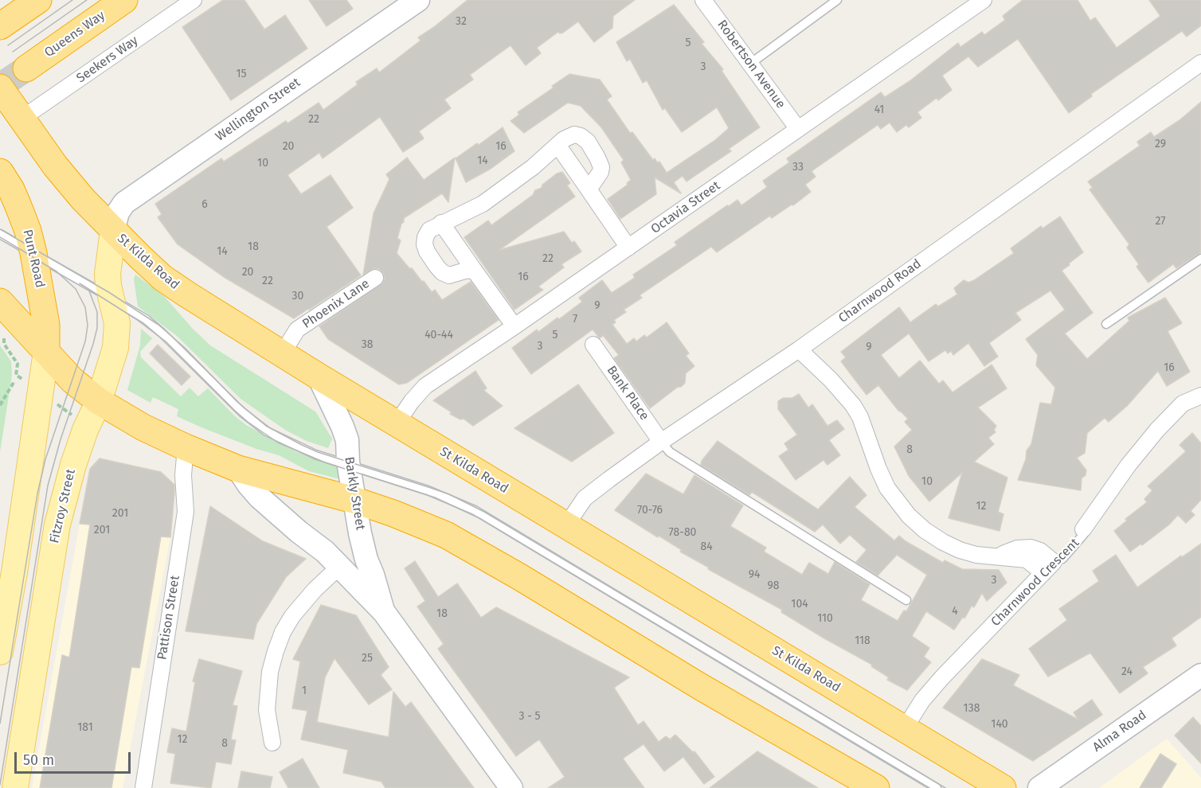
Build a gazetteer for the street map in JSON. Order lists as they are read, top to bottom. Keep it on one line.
{"streets":{"highway":["Queens Way","Punt Road","St Kilda Road"],"main road":["Wellington Street","Barkly Street","Fitzroy Street","Alma Road"],"street":["Seekers Way","Robertson Avenue","Octavia Street","Charnwood Road","Phoenix Lane","Bank Place","Charnwood Crescent","Pattison Street"]},"crossings":[["Seekers Way","St Kilda Road"],["Robertson Avenue","Octavia Street"],["Wellington Street","St Kilda Road"],["Wellington Street","Fitzroy Street"],["Octavia Street","St Kilda Road"],["St Kilda Road","Charnwood Road"],["St Kilda Road","Phoenix Lane"],["St Kilda Road","Barkly Street"],["St Kilda Road","Fitzroy Street"],["St Kilda Road","Charnwood Crescent"],["Charnwood Road","Bank Place"]],"house_numbers":["32","5","3","15","41","22","29","20","16","14","10","33","6","27","18","14","22","20","16","22","30","9","7","40-44","5","38","3","9","16","8","10","12","70-76","201","201","78-80","84","94","3","98","104","4","18","110","118","25","24","1","138","3 - 5","140","181","12","8"],"scale_bar":"50 m"}
